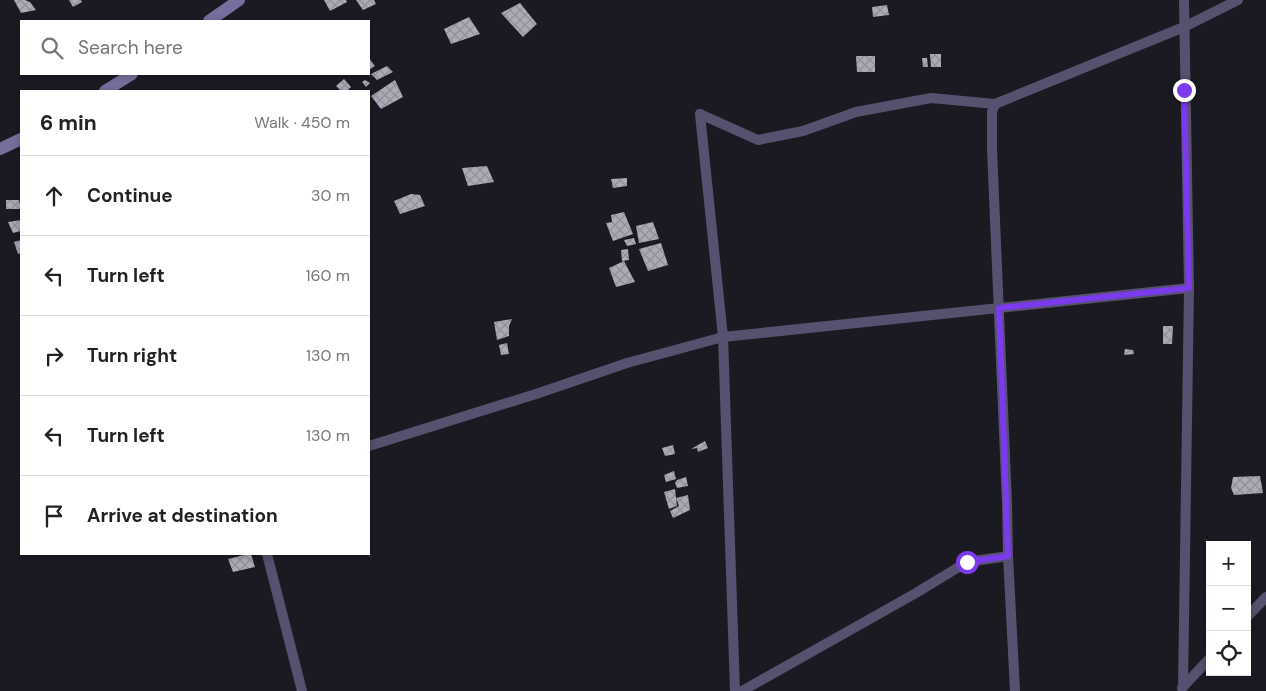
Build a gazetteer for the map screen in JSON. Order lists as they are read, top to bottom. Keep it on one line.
{"page":{"search":"Search here","heading":["6 min","Walk · 450 m"],"list":[["Continue","30 m"],["Turn left","160 m"],["Turn right","130 m"],["Turn left","130 m"],"Arrive at destination"],"map_buttons":["+","−"]}}
